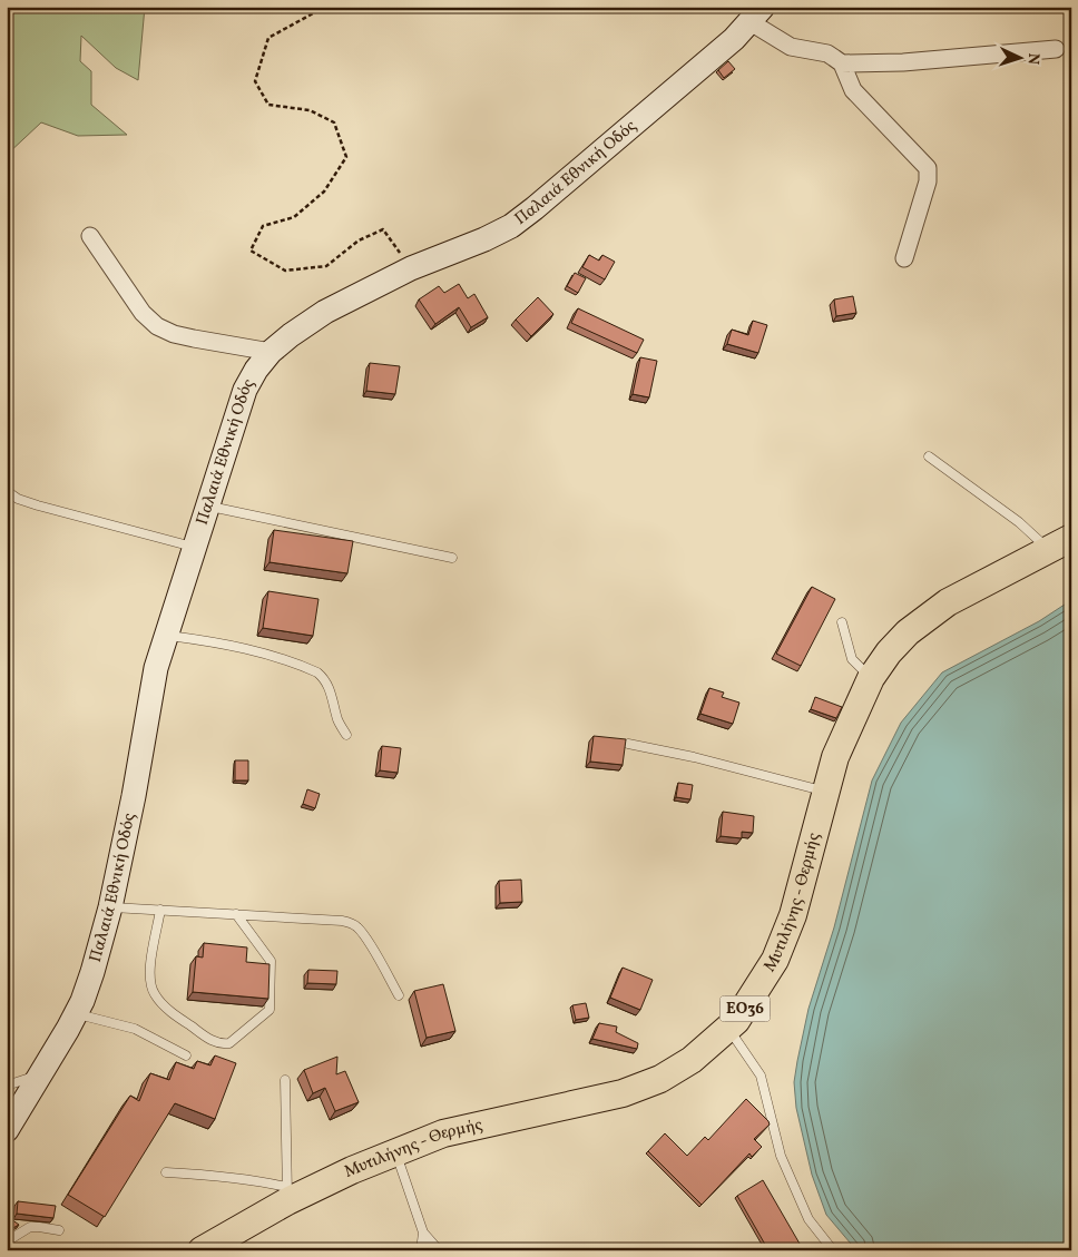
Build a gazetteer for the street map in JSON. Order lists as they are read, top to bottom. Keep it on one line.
{"streets":{"main road":["Παλαιά Εθνική Οδός","Μυτιλήνης - Θερμής","ΕΟ36"]},"north":"right"}
